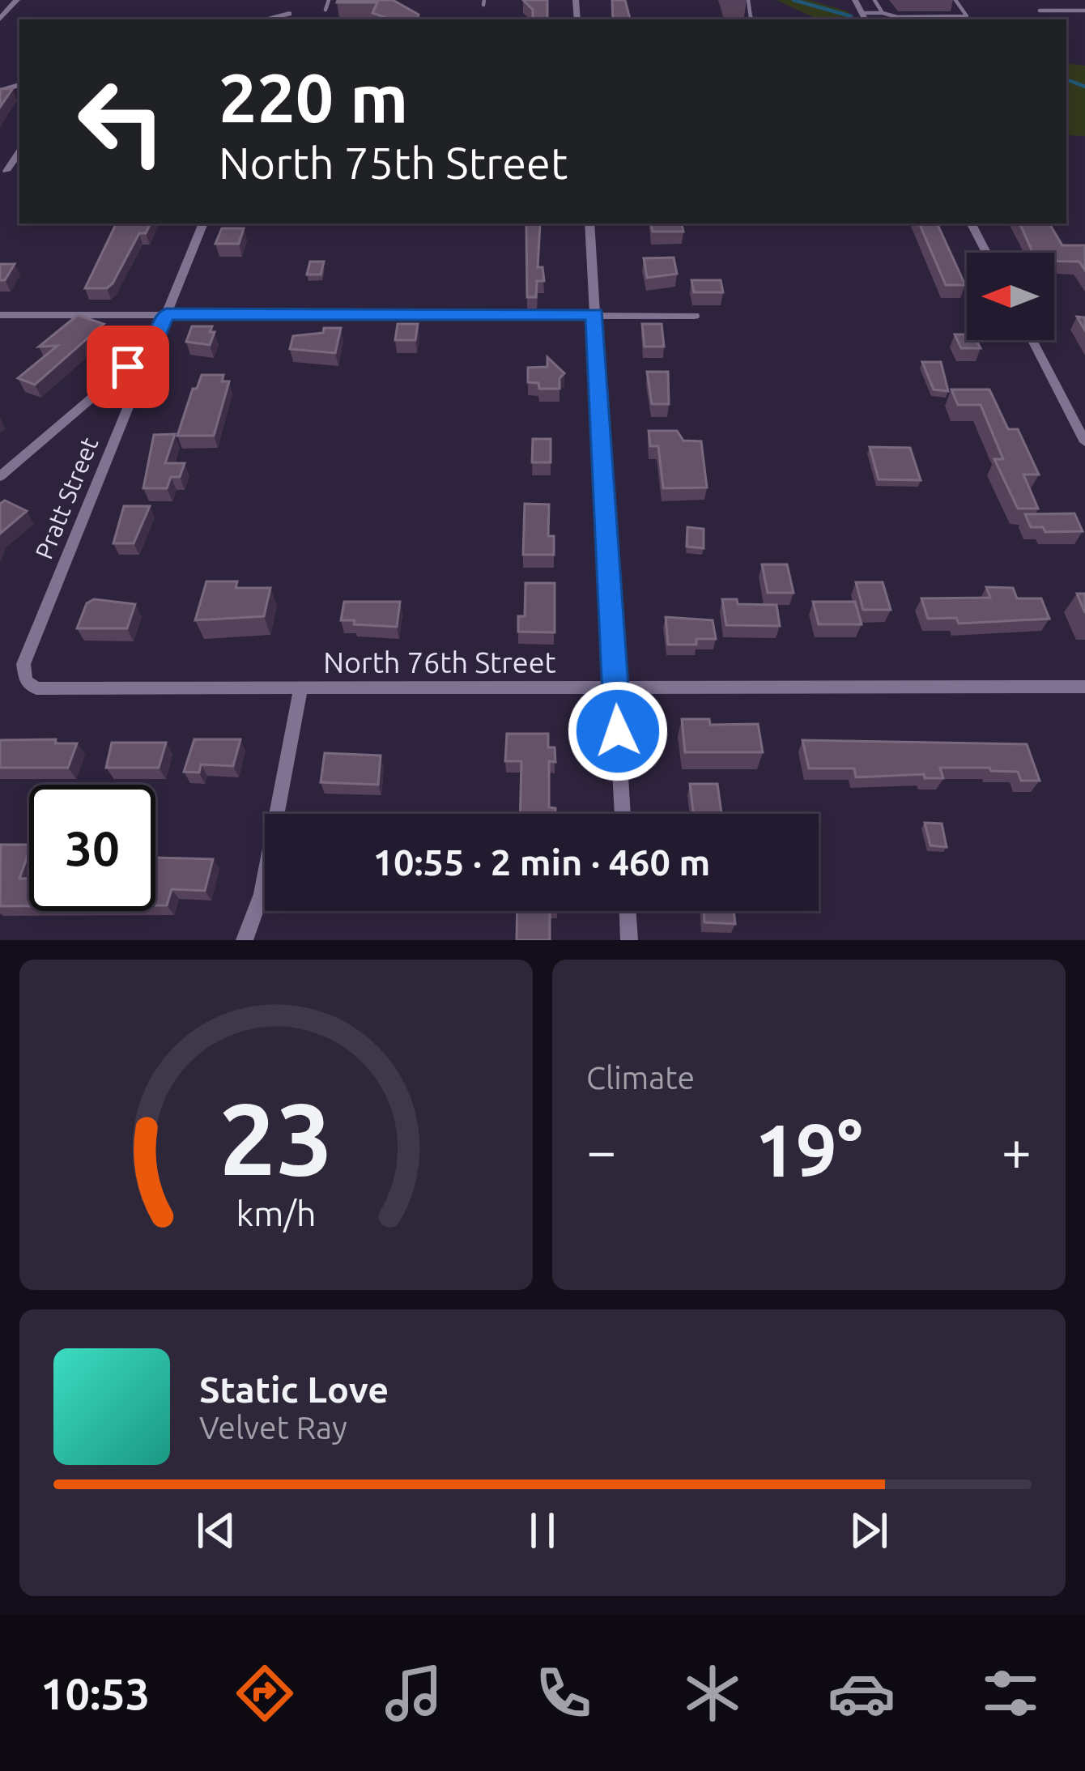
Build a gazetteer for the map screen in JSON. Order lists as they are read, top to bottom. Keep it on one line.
{"streets":{"street":["Pratt Street","North 76th Street"]},"crossings":[["Pratt Street","North 76th Street"]],"north":"left","page":{"turn":["220 m","North 75th Street"],"limit":"30","trip":"10:55 · 2 min · 460 m","tile":"Climate","heat":["−","19°","+"],"song":["Static Love","Velvet Ray"],"tabs":"10:53","gauge":["23","km/h"]}}
